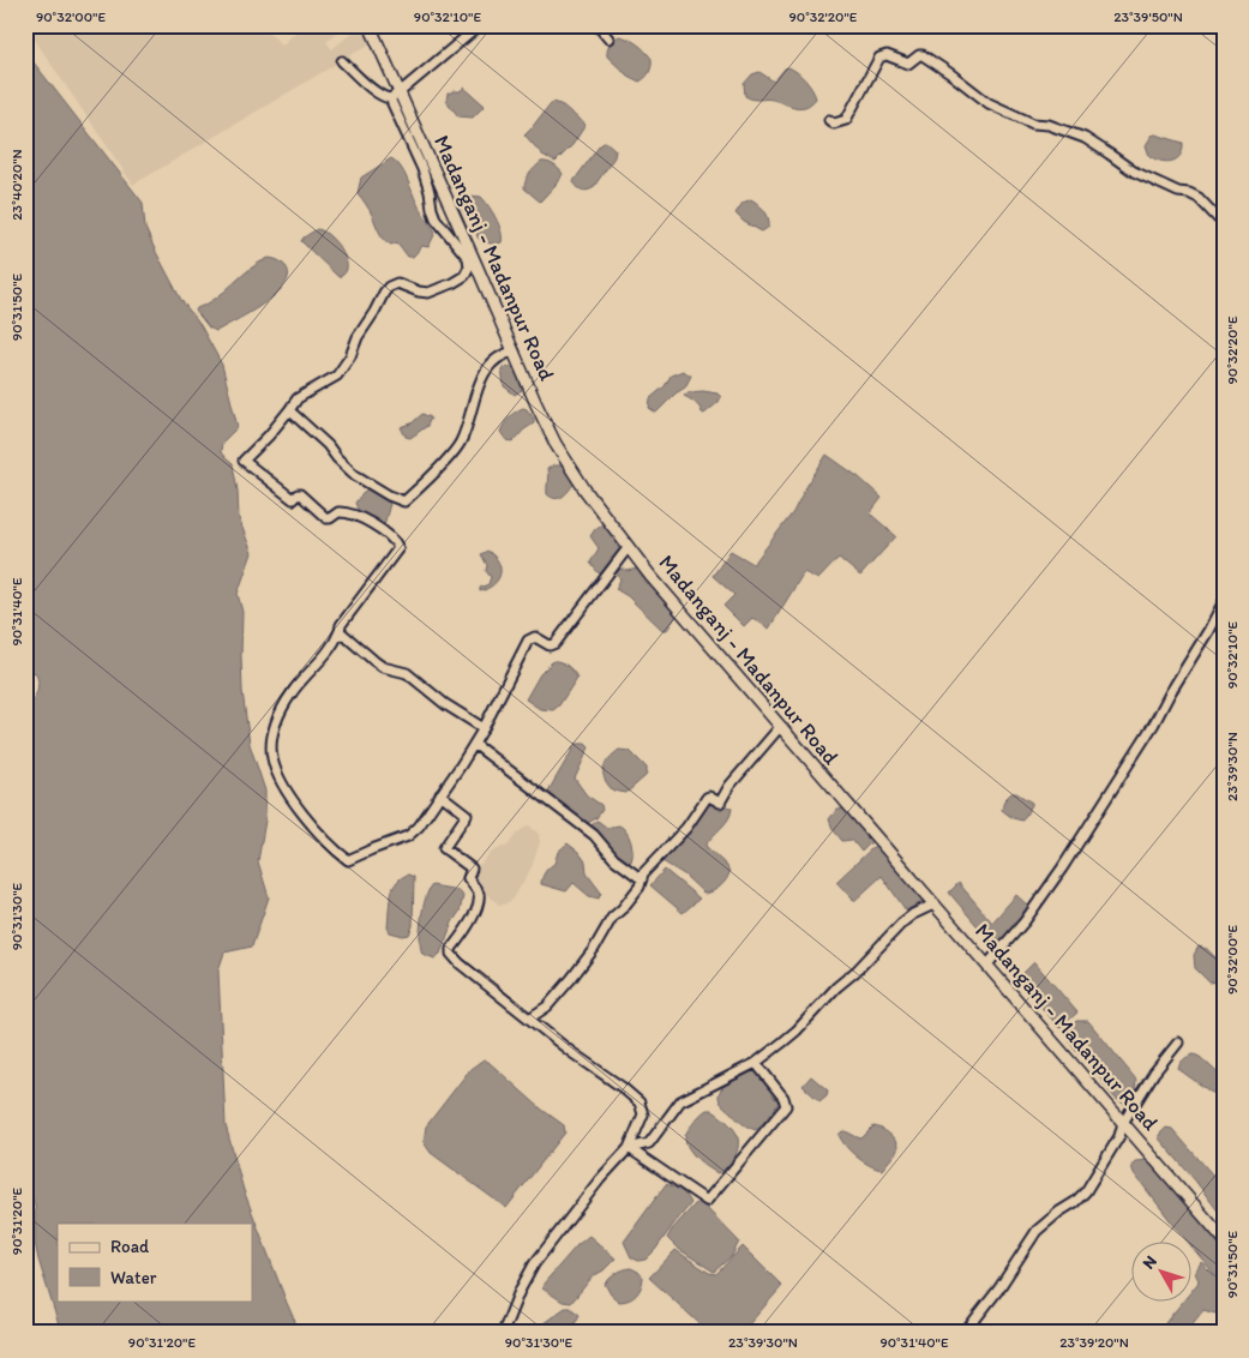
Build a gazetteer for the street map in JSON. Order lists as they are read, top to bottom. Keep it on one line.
{"streets":{"main road":["Madanganj - Madanpur Road"]},"legend":["Road","Water"],"north":"top left","coordinates":["90°32'00\"E","90°32'10\"E","90°32'20\"E","23°39'50\"N","23°40'20\"N","90°31'50\"E","90°31'40\"E","23°39'30\"N","90°31'30\"E","90°31'20\"E","23°39'20\"N"]}
